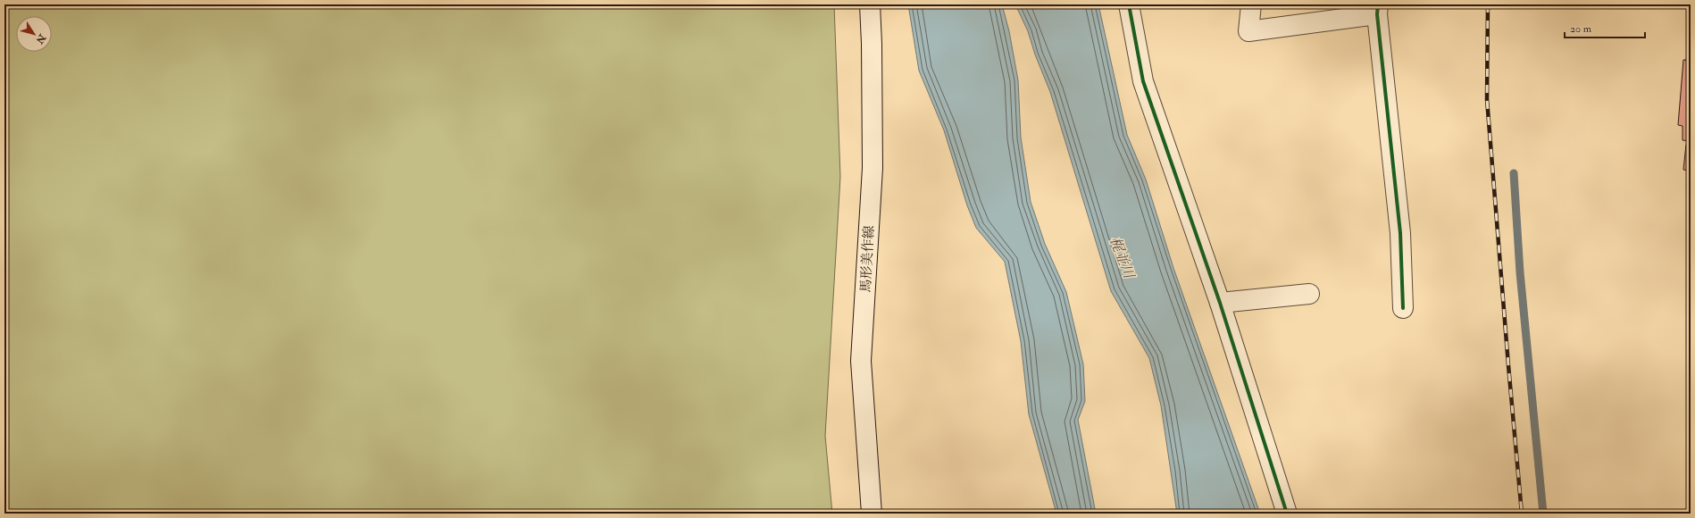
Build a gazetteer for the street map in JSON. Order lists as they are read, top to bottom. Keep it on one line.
{"streets":{"street":["馬形美作線"]},"water":["梶並川"],"scale_bar":"20 m","north":"bottom right"}
